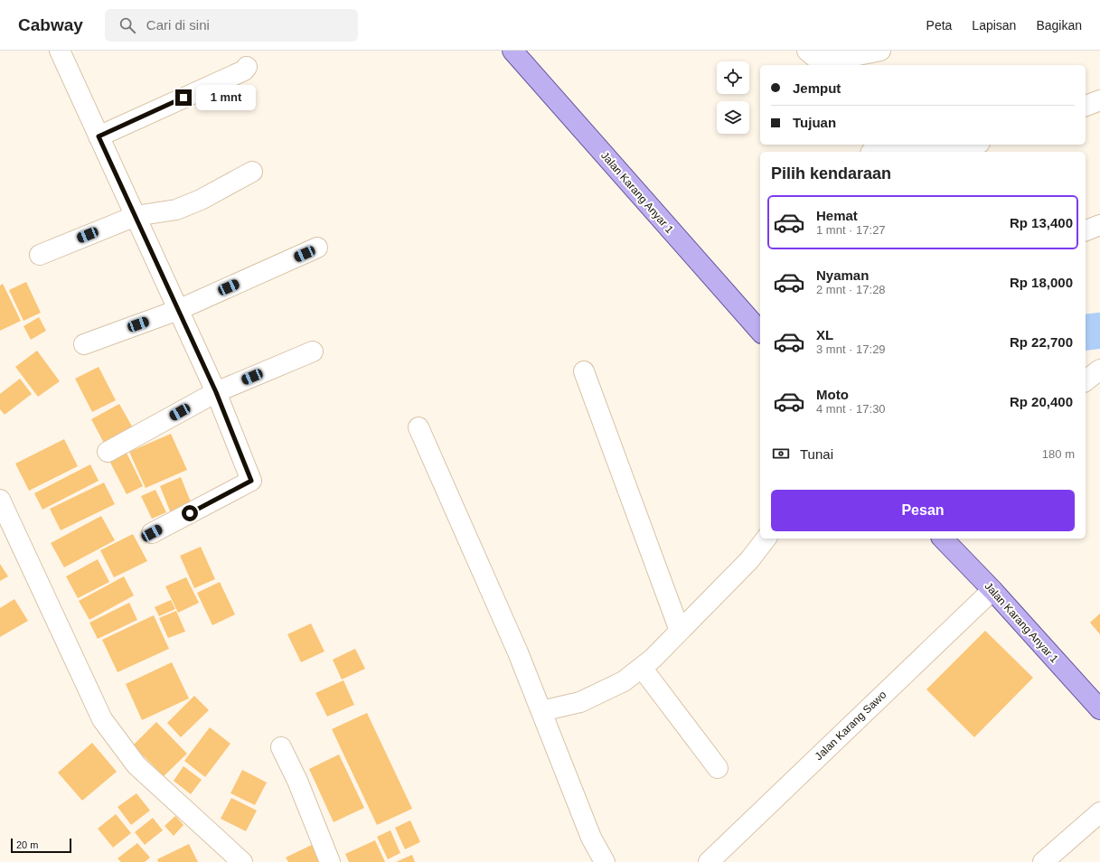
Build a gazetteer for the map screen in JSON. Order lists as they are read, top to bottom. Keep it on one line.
{"streets":{"main road":["Jalan Karang Anyar 1"],"street":["Jalan Karang Sawo"]},"crossings":[["Jalan Karang Anyar 1","Jalan Karang Sawo"]],"scale_bar":"20 m","page":{"header":"Cabway","search":"Cari di sini","nav":["Peta","Lapisan","Bagikan"],"banner":["Jemput","Tujuan"],"bubble":"1 mnt","heading":"Pilih kendaraan","list":[{"name":"Hemat","note":"1 mnt · 17:27","value":"Rp 13,400"},{"name":"Nyaman","note":"2 mnt · 17:28","value":"Rp 18,000"},{"name":"XL","note":"3 mnt · 17:29","value":"Rp 22,700"},{"name":"Moto","note":"4 mnt · 17:30","value":"Rp 20,400"}],"pay":["Tunai","180 m"],"buttons":"Pesan","scale":"20 m"}}
